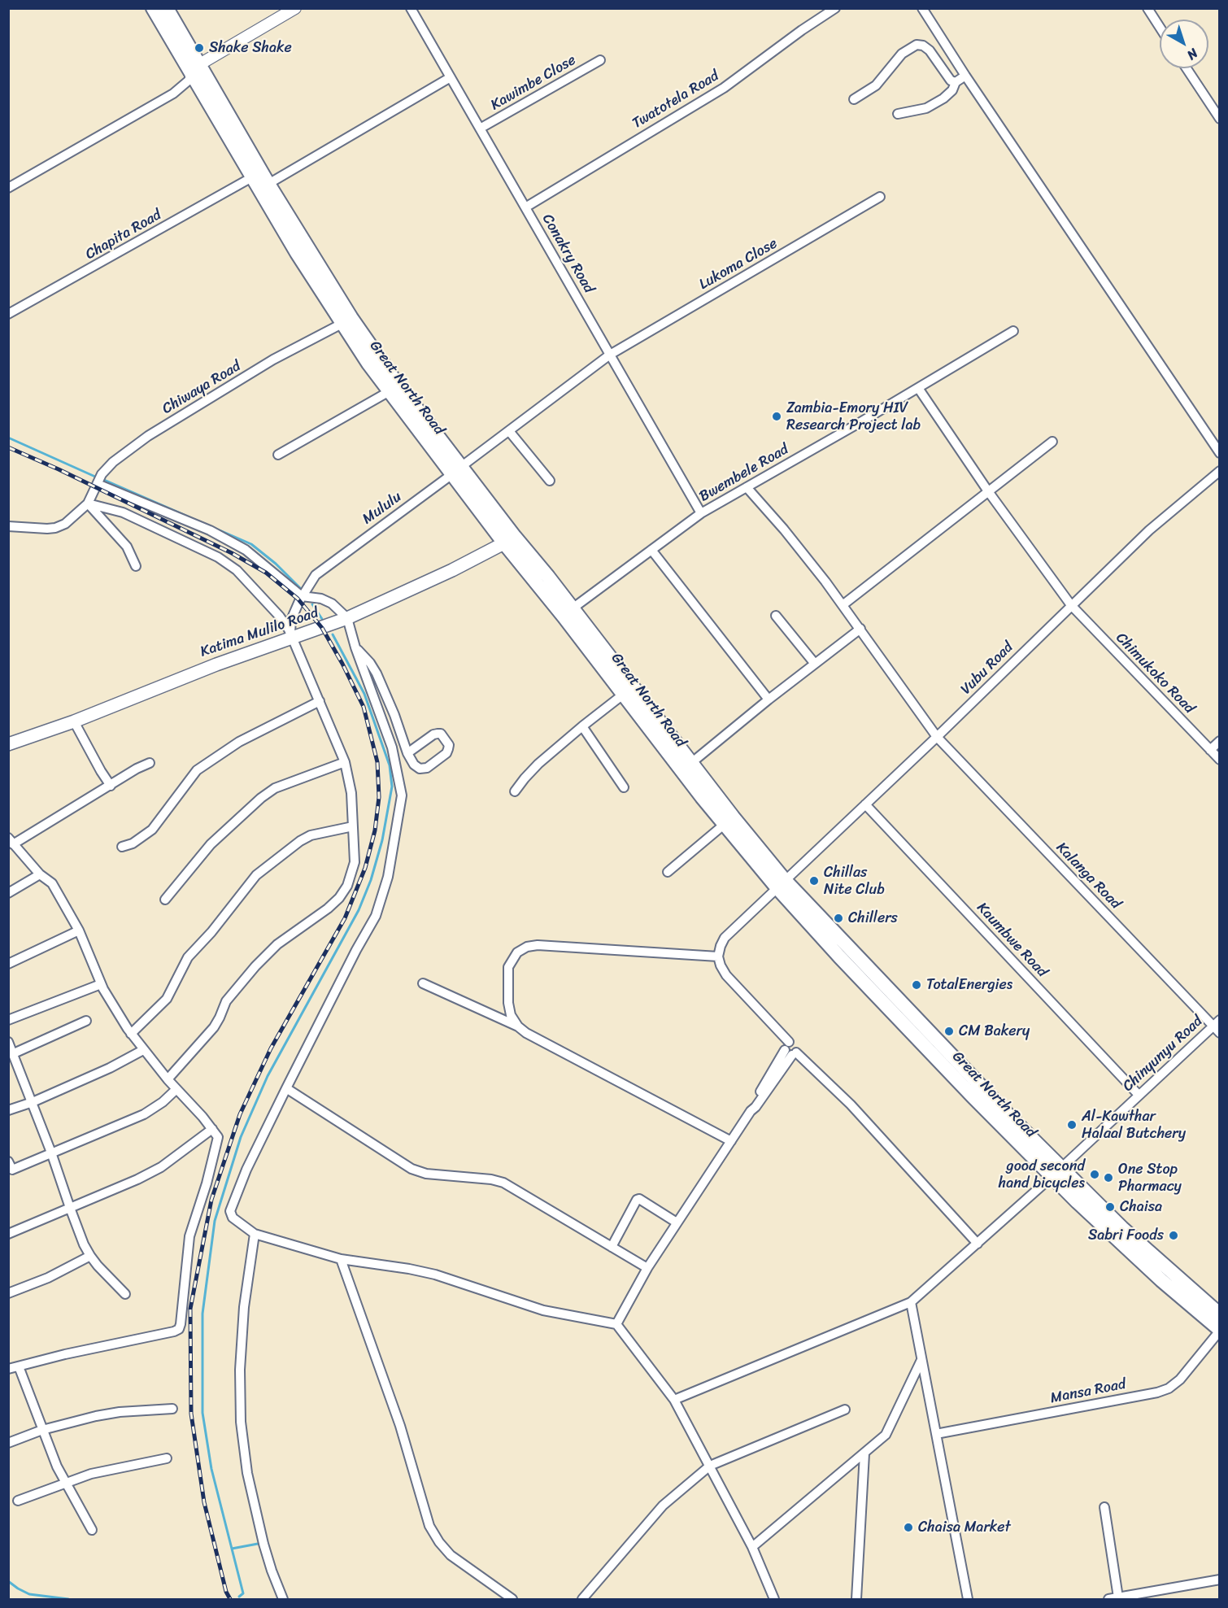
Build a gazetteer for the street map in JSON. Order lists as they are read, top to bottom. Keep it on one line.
{"streets":{"main road":["Great North Road","Katima Mulilo Road"],"street":["Kawimbe Close","Twatotela Road","Chapita Road","Conakry Road","Lukoma Close","Chiwaya Road","Bwembele Road","Mululu","Vubu Road","Chimukoko Road","Kalanga Road","Kaumbwe Road","Chinyunyu Road","Mansa Road"]},"crossings":[["Kawimbe Close","Conakry Road"],["Twatotela Road","Conakry Road"],["Chapita Road","Great North Road"],["Conakry Road","Lukoma Close"],["Conakry Road","Bwembele Road"],["Lukoma Close","Mululu"],["Chiwaya Road","Great North Road"],["Great North Road","Bwembele Road"],["Great North Road","Mululu"],["Great North Road","Katima Mulilo Road"],["Great North Road","Vubu Road"],["Great North Road","Chinyunyu Road"],["Great North Road","Mansa Road"],["Bwembele Road","Chimukoko Road"],["Bwembele Road","Kalanga Road"],["Mululu","Katima Mulilo Road"],["Vubu Road","Chimukoko Road"],["Vubu Road","Kalanga Road"],["Vubu Road","Kaumbwe Road"],["Kalanga Road","Chinyunyu Road"],["Kaumbwe Road","Chinyunyu Road"]],"places":["Shake Shake","Zambia-Emory HIV Research Project lab","Chillas Nite Club","Chillers","TotalEnergies","CM Bakery","Al-Kawthar Halaal Butchery","good second hand bicycles","One Stop Pharmacy","Chaisa","Sabri Foods","Chaisa Market"],"north":"bottom right"}
